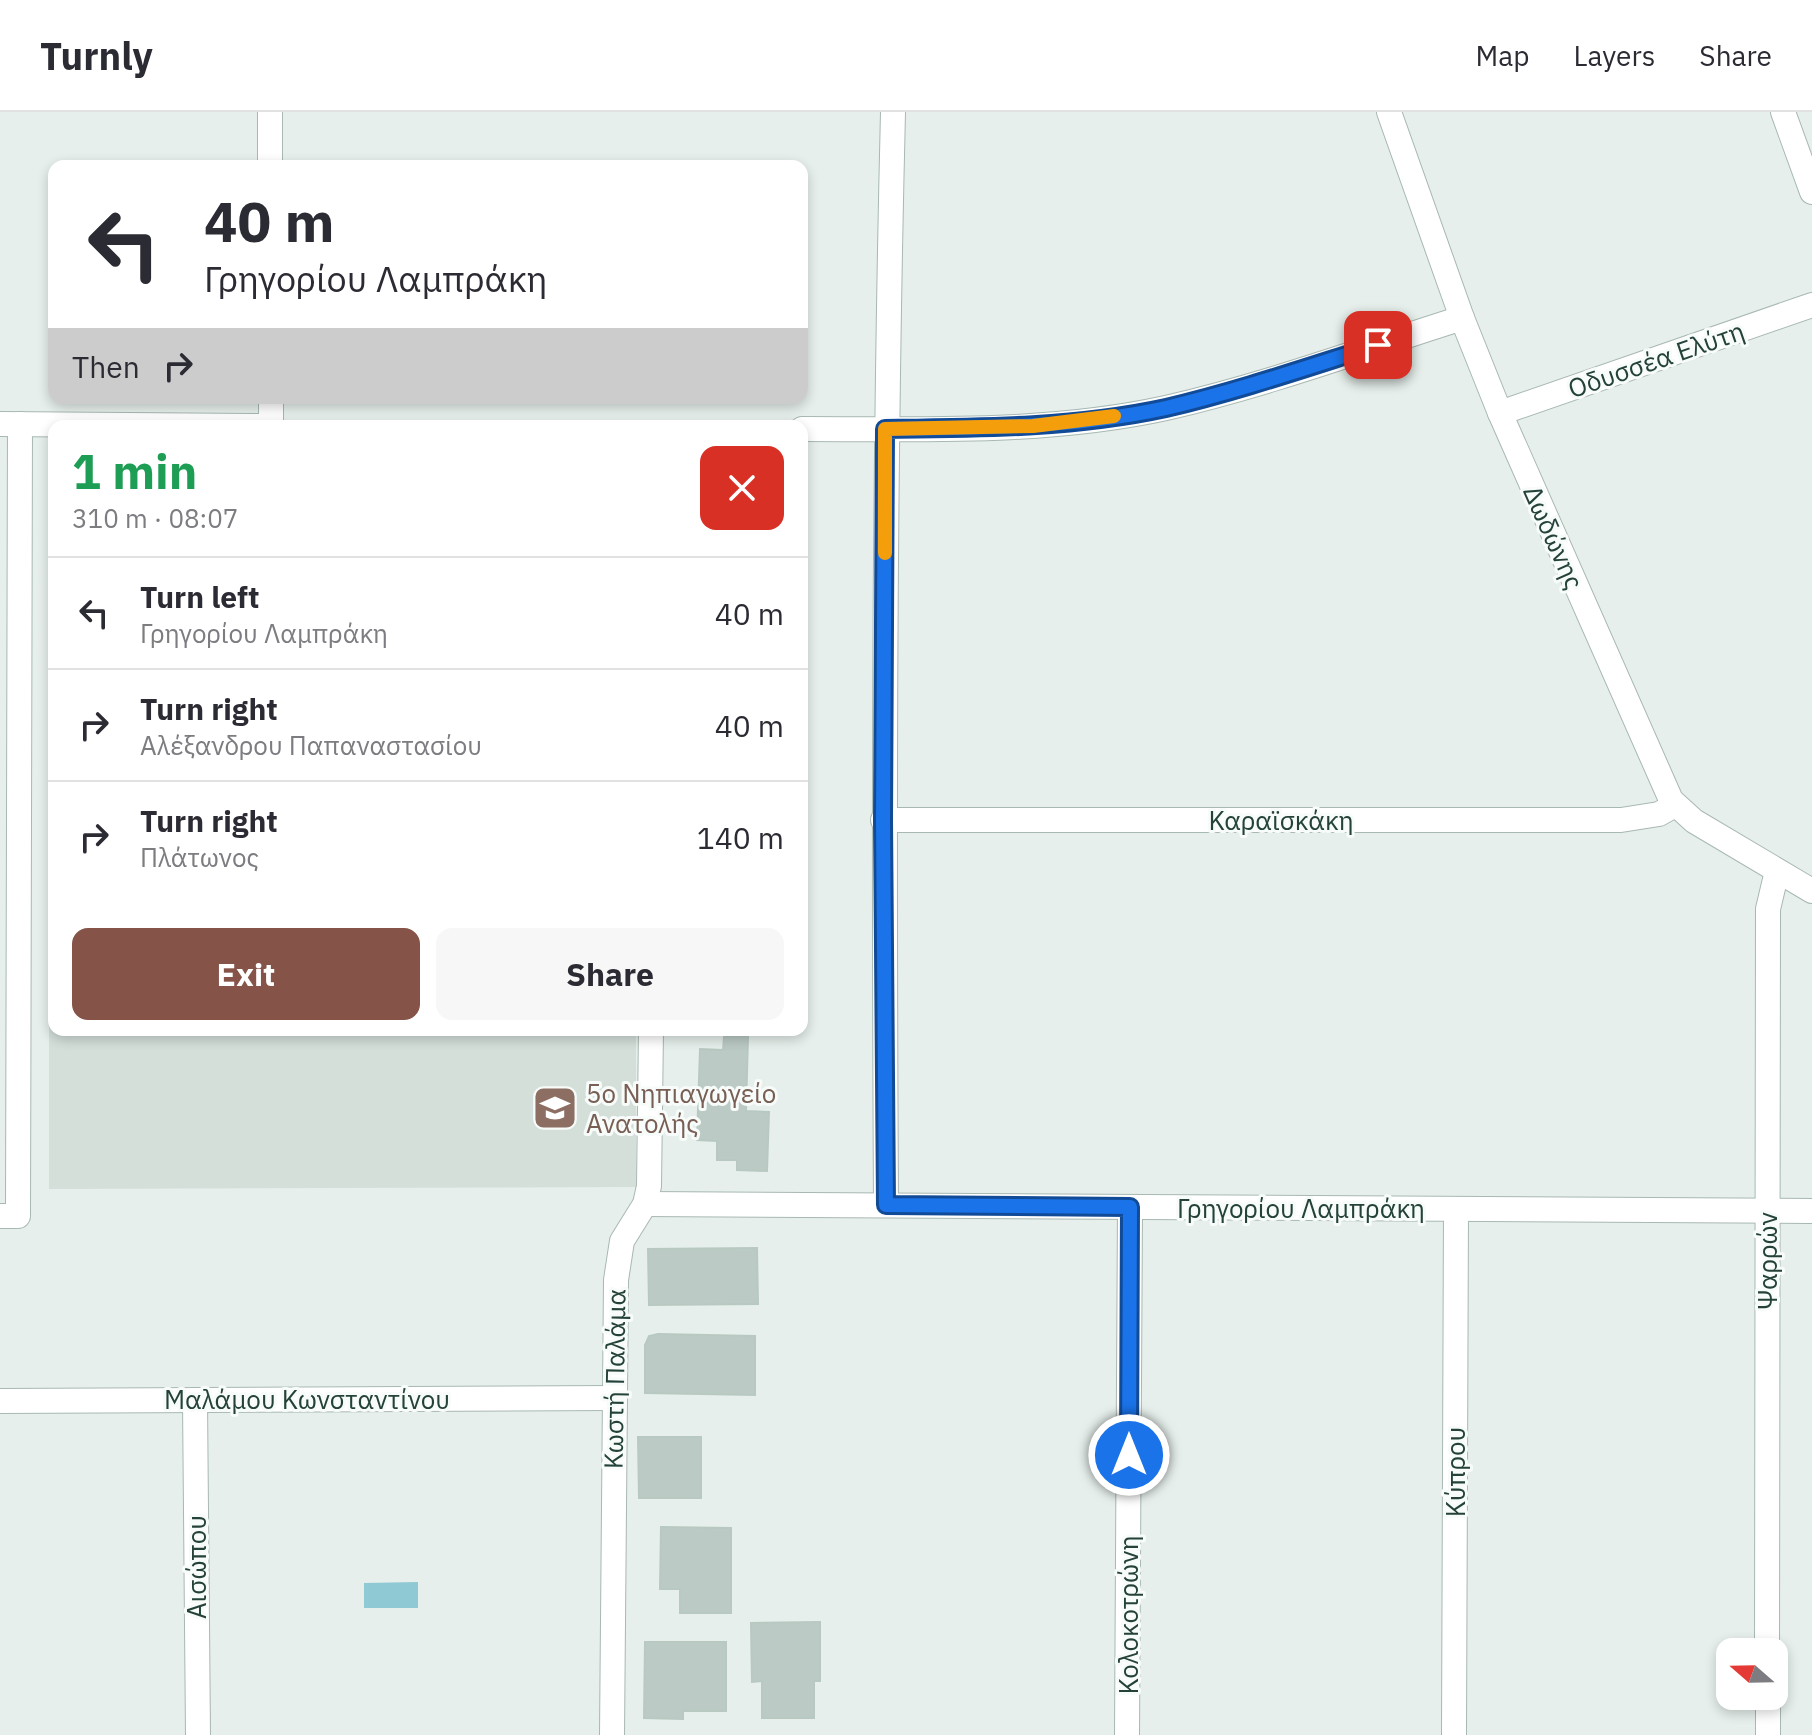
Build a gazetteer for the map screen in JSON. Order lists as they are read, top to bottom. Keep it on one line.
{"streets":{"street":["Οδυσσέα Ελύτη","Δωδώνης","Καραϊσκάκη","Γρηγορίου Λαμπράκη","Ψαρρών","Κωστή Παλάμα","Μαλάμου Κωνσταντίνου","Κύπρου","Αισώπου","Κολοκοτρώνη"]},"crossings":[["Οδυσσέα Ελύτη","Δωδώνης"],["Δωδώνης","Καραϊσκάκη"],["Δωδώνης","Ψαρρών"],["Γρηγορίου Λαμπράκη","Ψαρρών"],["Γρηγορίου Λαμπράκη","Κωστή Παλάμα"],["Γρηγορίου Λαμπράκη","Κύπρου"],["Γρηγορίου Λαμπράκη","Κολοκοτρώνη"],["Κωστή Παλάμα","Μαλάμου Κωνσταντίνου"],["Μαλάμου Κωνσταντίνου","Αισώπου"]],"places":{"school or university":["5ο Νηπιαγωγείο Ανατολής"]},"north":"left","page":{"header":"Turnly","nav":["Map","Layers","Share"],"turn":["40 m","Γρηγορίου Λαμπράκη"],"then":"Then","heading":["1 min","310 m · 08:07"],"list":[{"name":"Turn left","note":"Γρηγορίου Λαμπράκη","value":"40 m"},{"name":"Turn right","note":"Αλέξανδρου Παπαναστασίου","value":"40 m"},{"name":"Turn right","note":"Πλάτωνος","value":"140 m"}],"buttons":["Exit","Share"]}}
